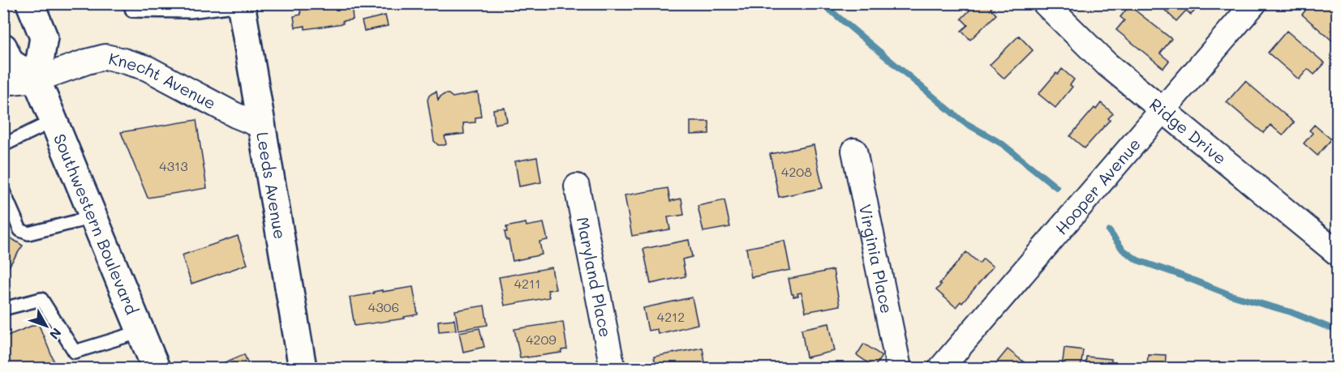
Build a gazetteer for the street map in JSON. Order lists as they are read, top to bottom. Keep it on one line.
{"streets":{"main road":["Leeds Avenue","Southwestern Boulevard"],"street":["Knecht Avenue","Ridge Drive","Hooper Avenue","Virginia Place","Maryland Place"]},"crossings":[["Knecht Avenue","Leeds Avenue"],["Knecht Avenue","Southwestern Boulevard"],["Ridge Drive","Hooper Avenue"]],"house_numbers":["4313","4208","4211","4306","4212","4209"],"north":"bottom right"}
